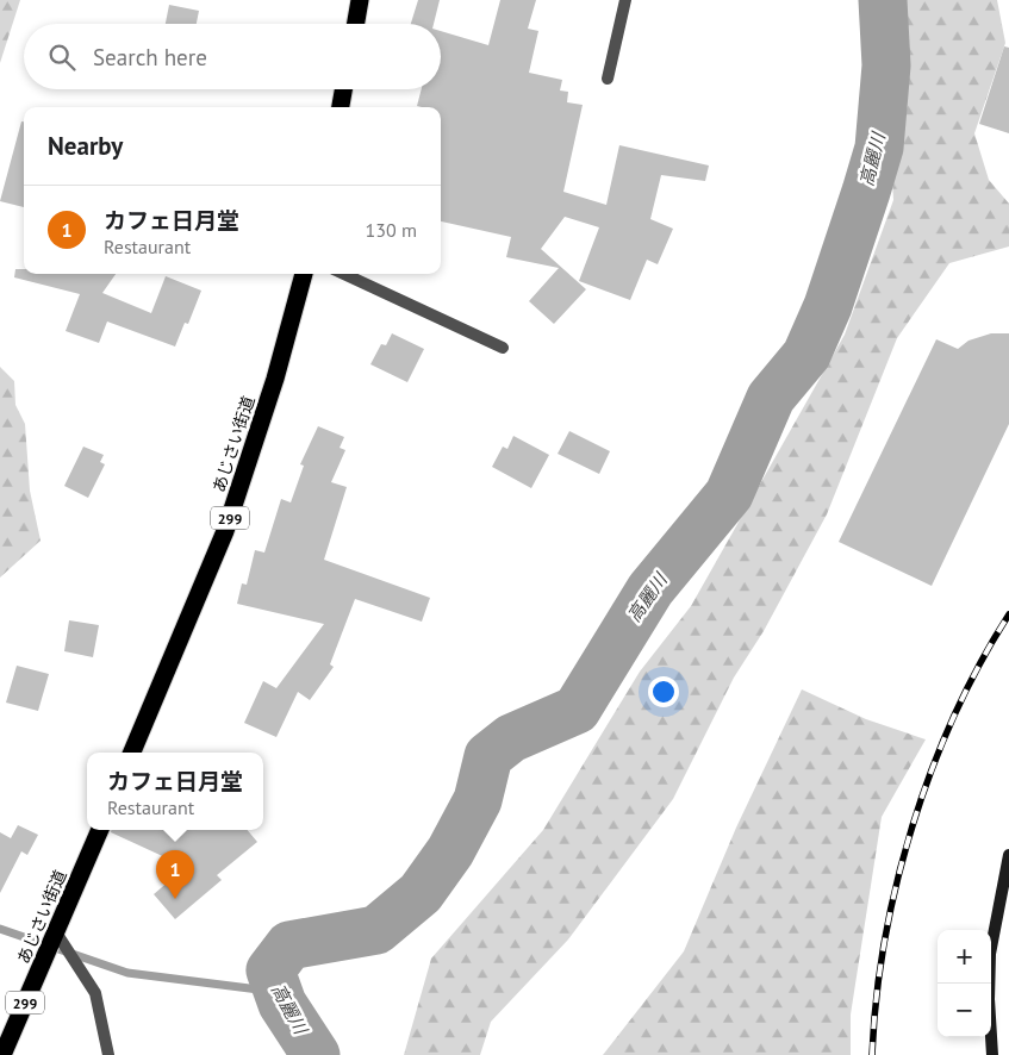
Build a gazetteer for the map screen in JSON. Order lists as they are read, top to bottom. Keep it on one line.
{"streets":{"highway":["あじさい街道","299"]},"water":["高麗川"],"page":{"search":"Search here","heading":"Nearby","list":[{"mark":"1","name":"カフェ日月堂","note":"Restaurant","value":"130 m"}],"popup":["カフェ日月堂","Restaurant"],"pins":"1","map_buttons":["+","−"]}}
